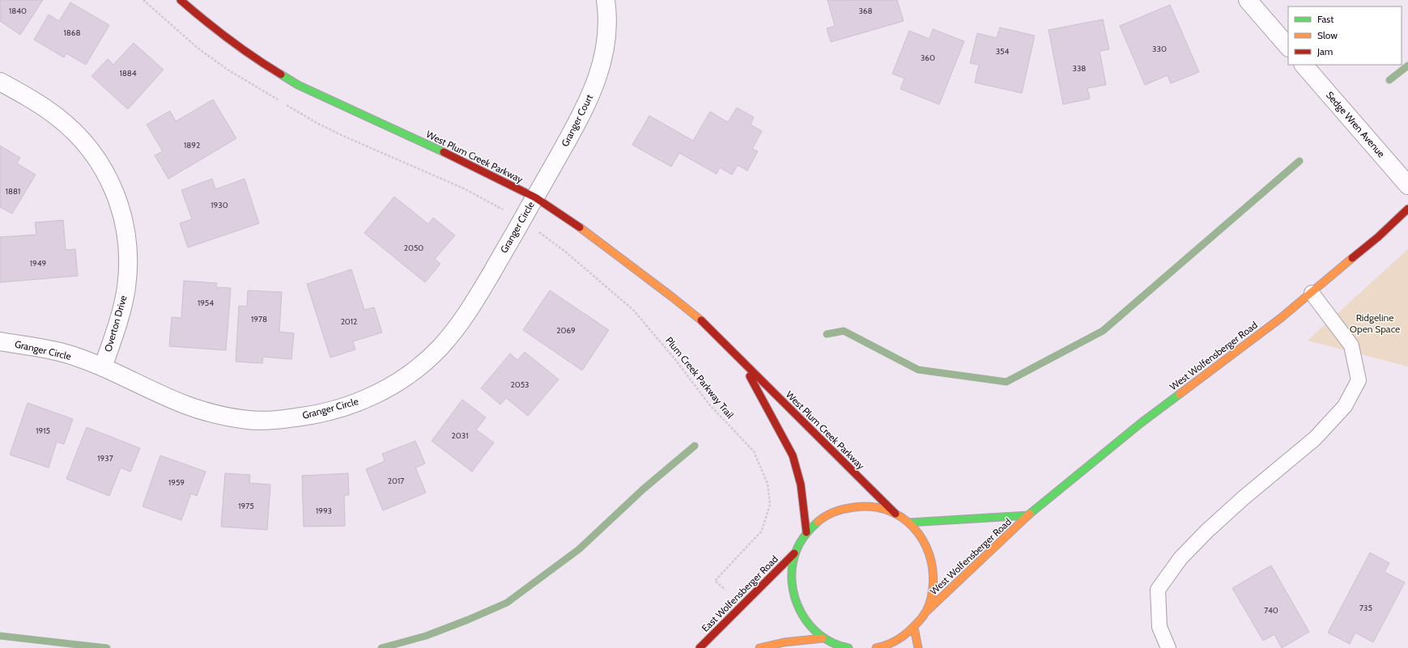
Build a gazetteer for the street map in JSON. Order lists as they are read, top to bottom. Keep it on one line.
{"streets":{"main road":["West Plum Creek Parkway","West Wolfensberger Road","East Wolfensberger Road"],"street":["Granger Court","Sedge Wren Avenue","Granger Circle","Overton Drive"],"path":["Plum Creek Parkway Trail"]},"crossings":[["Granger Court","West Plum Creek Parkway"],["Granger Court","Granger Circle"],["West Plum Creek Parkway","Granger Circle"],["Granger Circle","Overton Drive"],["Granger Circle","Plum Creek Parkway Trail"]],"parks":["Ridgeline Open Space"],"house_numbers":["1840","368","1868","330","354","360","338","1884","1892","1881","1930","2050","1949","1954","1978","2012","2069","2053","1915","2031","1937","2017","1959","1975","1993","735","740"],"legend":["Fast","Slow","Jam"]}
